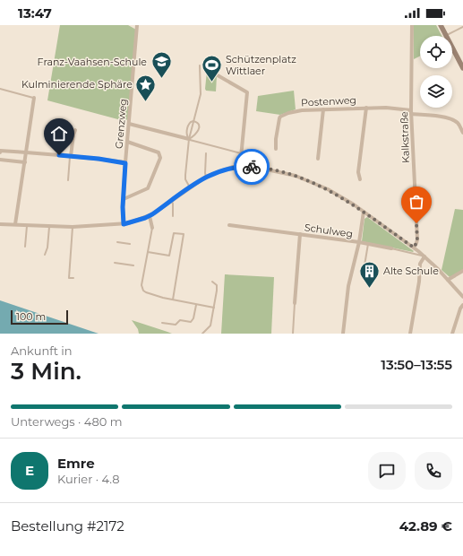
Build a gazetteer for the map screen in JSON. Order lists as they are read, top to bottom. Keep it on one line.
{"streets":{"street":["Postenweg","Grenzweg","Kalkstraße","Schulweg"]},"crossings":[["Postenweg","Kalkstraße"]],"places":{"school or university":["Franz-Vaahsen-Schule"],"sports":["Schützenplatz Wittlaer"],"place":["Kulminierende Sphäre"],"building":["Alte Schule"]},"scale_bar":"100 m","page":{"status":"13:47","scale":"100 m","heading":["3 Min.","Ankunft in","13:50–13:55"],"panel":["Emre","Kurier · 4.8","Bestellung #2172","42.89 €"],"bar":"Unterwegs · 480 m","round":"E"}}
